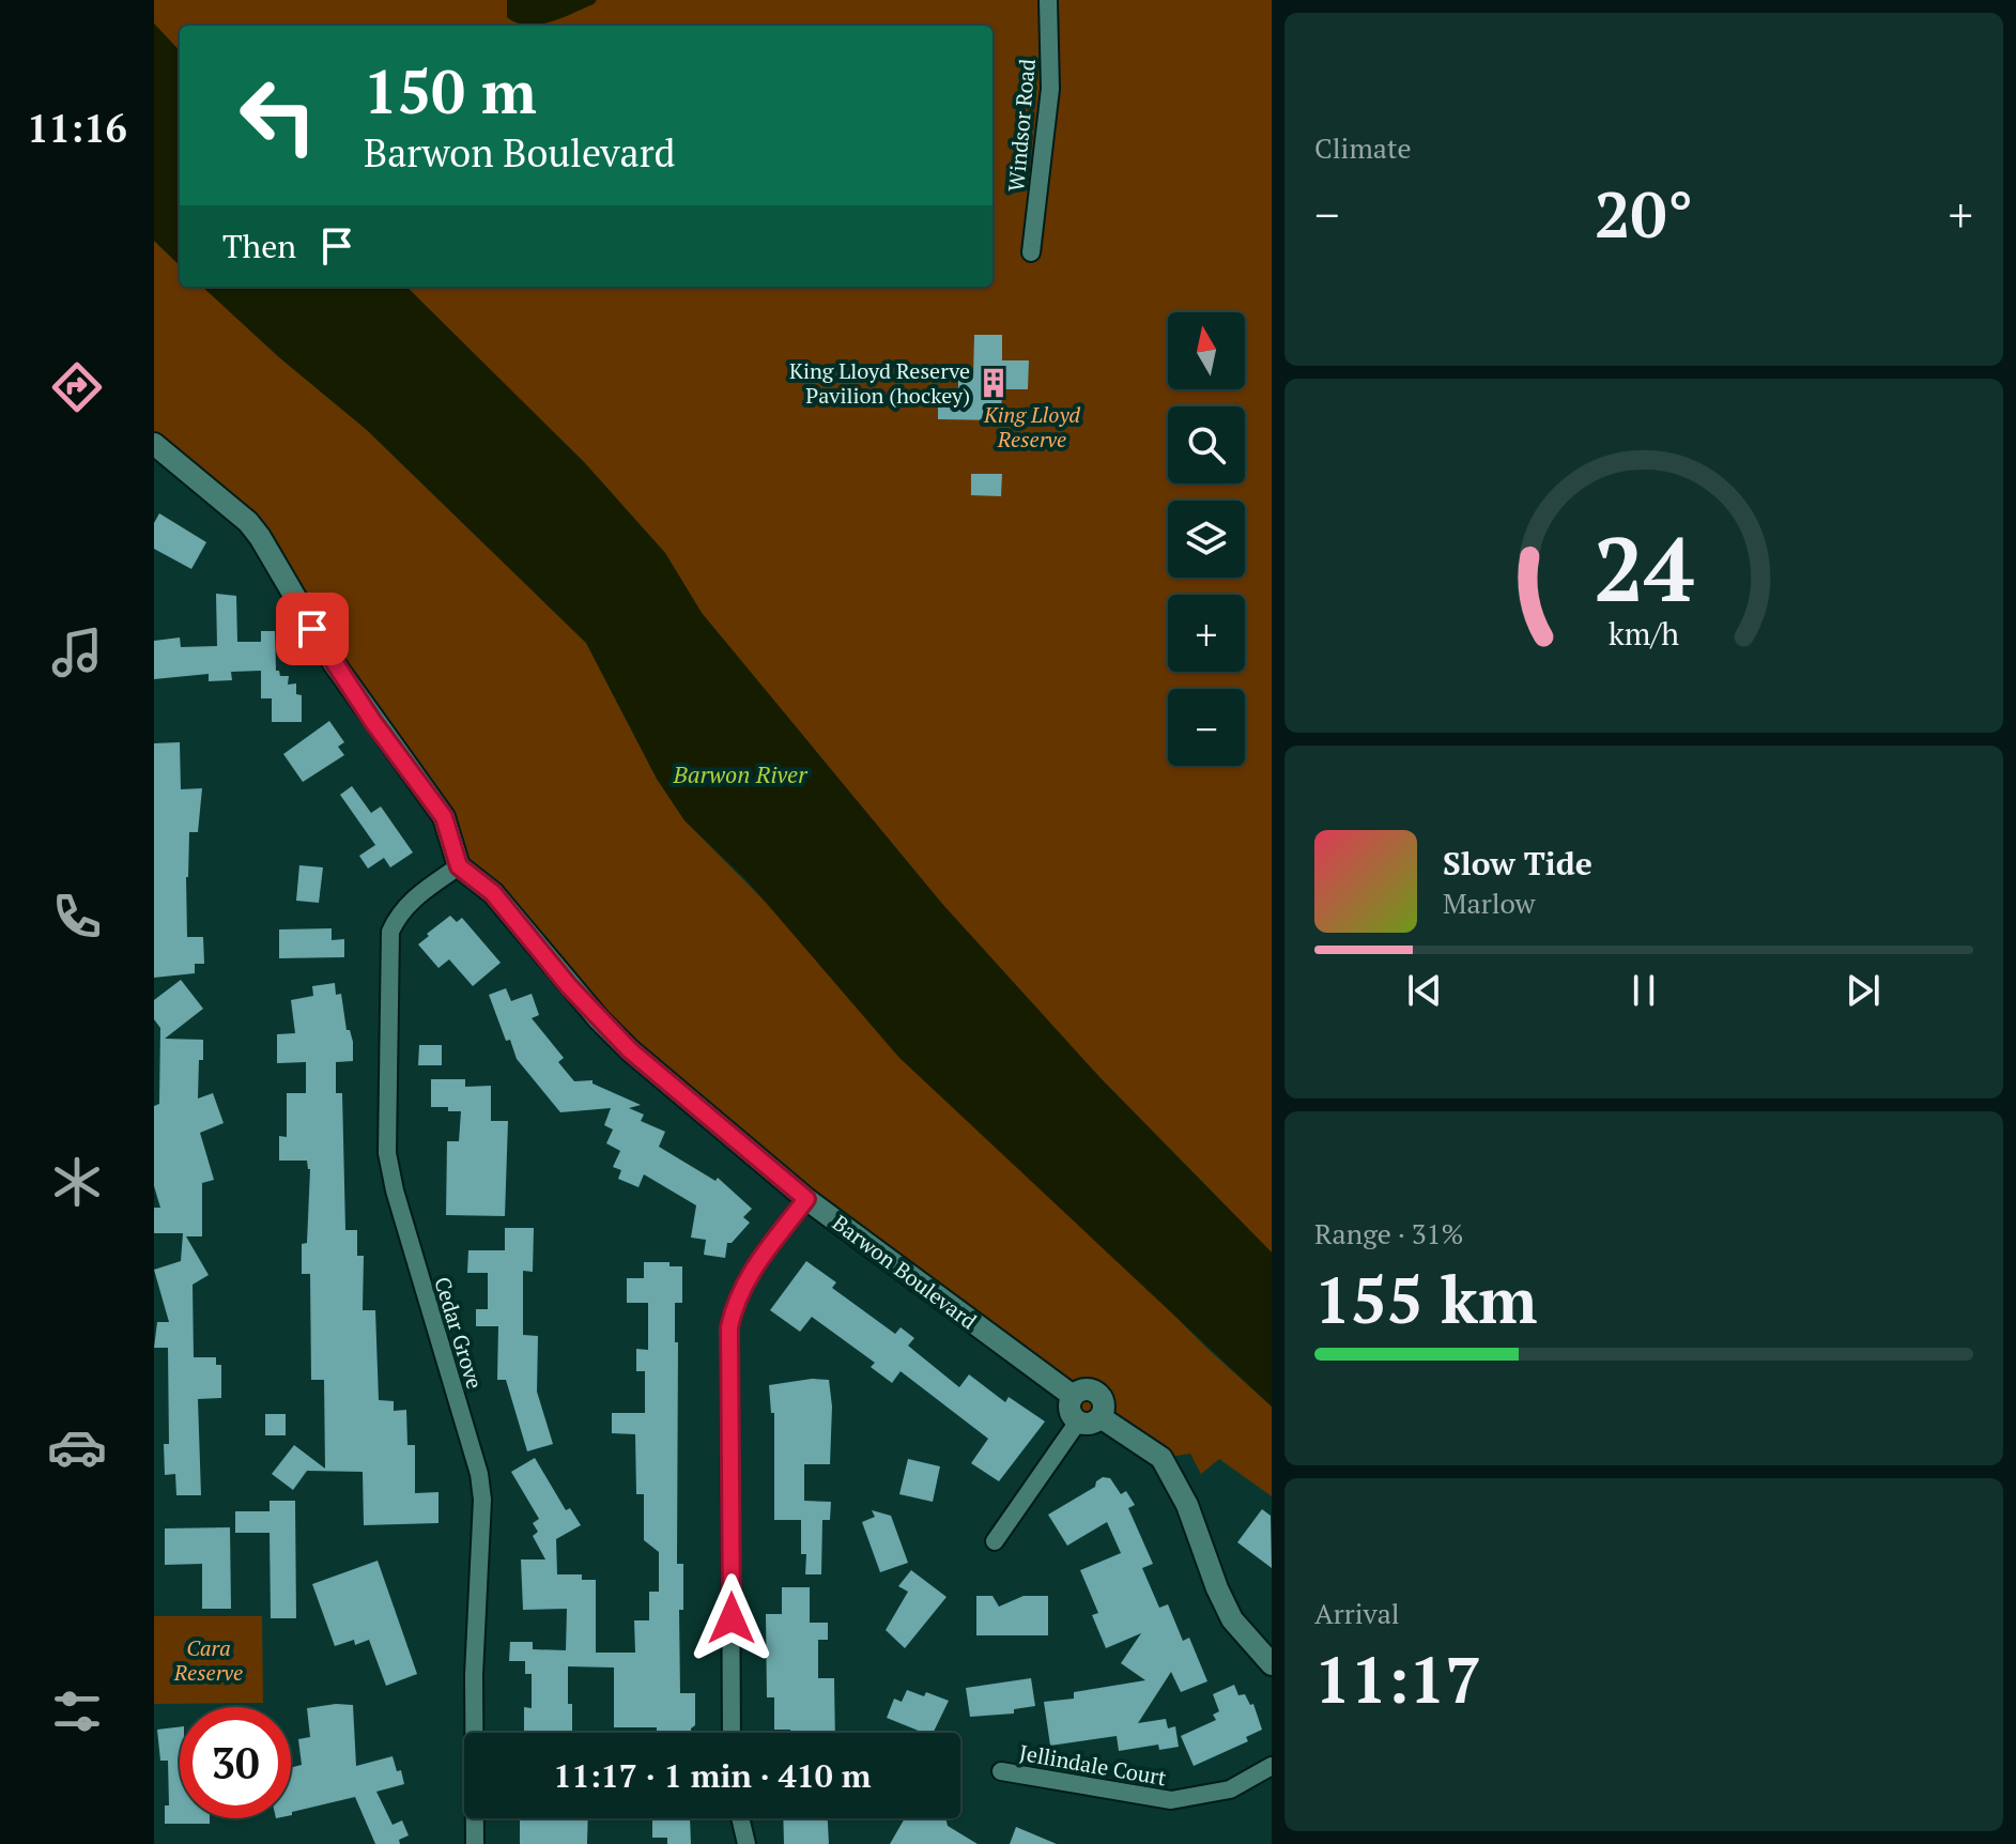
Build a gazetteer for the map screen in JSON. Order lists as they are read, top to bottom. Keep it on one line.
{"streets":{"street":["Windsor Road","Barwon Boulevard","Cedar Grove","Jellindale Court"]},"crossings":[["Barwon Boulevard","Cedar Grove"]],"water":["Barwon River"],"parks":["King Lloyd Reserve","Cara Reserve"],"places":{"building":["King Lloyd Reserve Pavilion (hockey)"]},"north":"top","page":{"tabs":"11:16","tile":["Climate",["Range · 31%","155 km"],["Arrival","11:17"]],"turn":["150 m","Barwon Boulevard"],"heat":["−","20°","+"],"then":"Then","map_buttons":["+","−"],"song":["Slow Tide","Marlow"],"limit":"30","trip":"11:17 · 1 min · 410 m","gauge":["24","km/h"]}}
